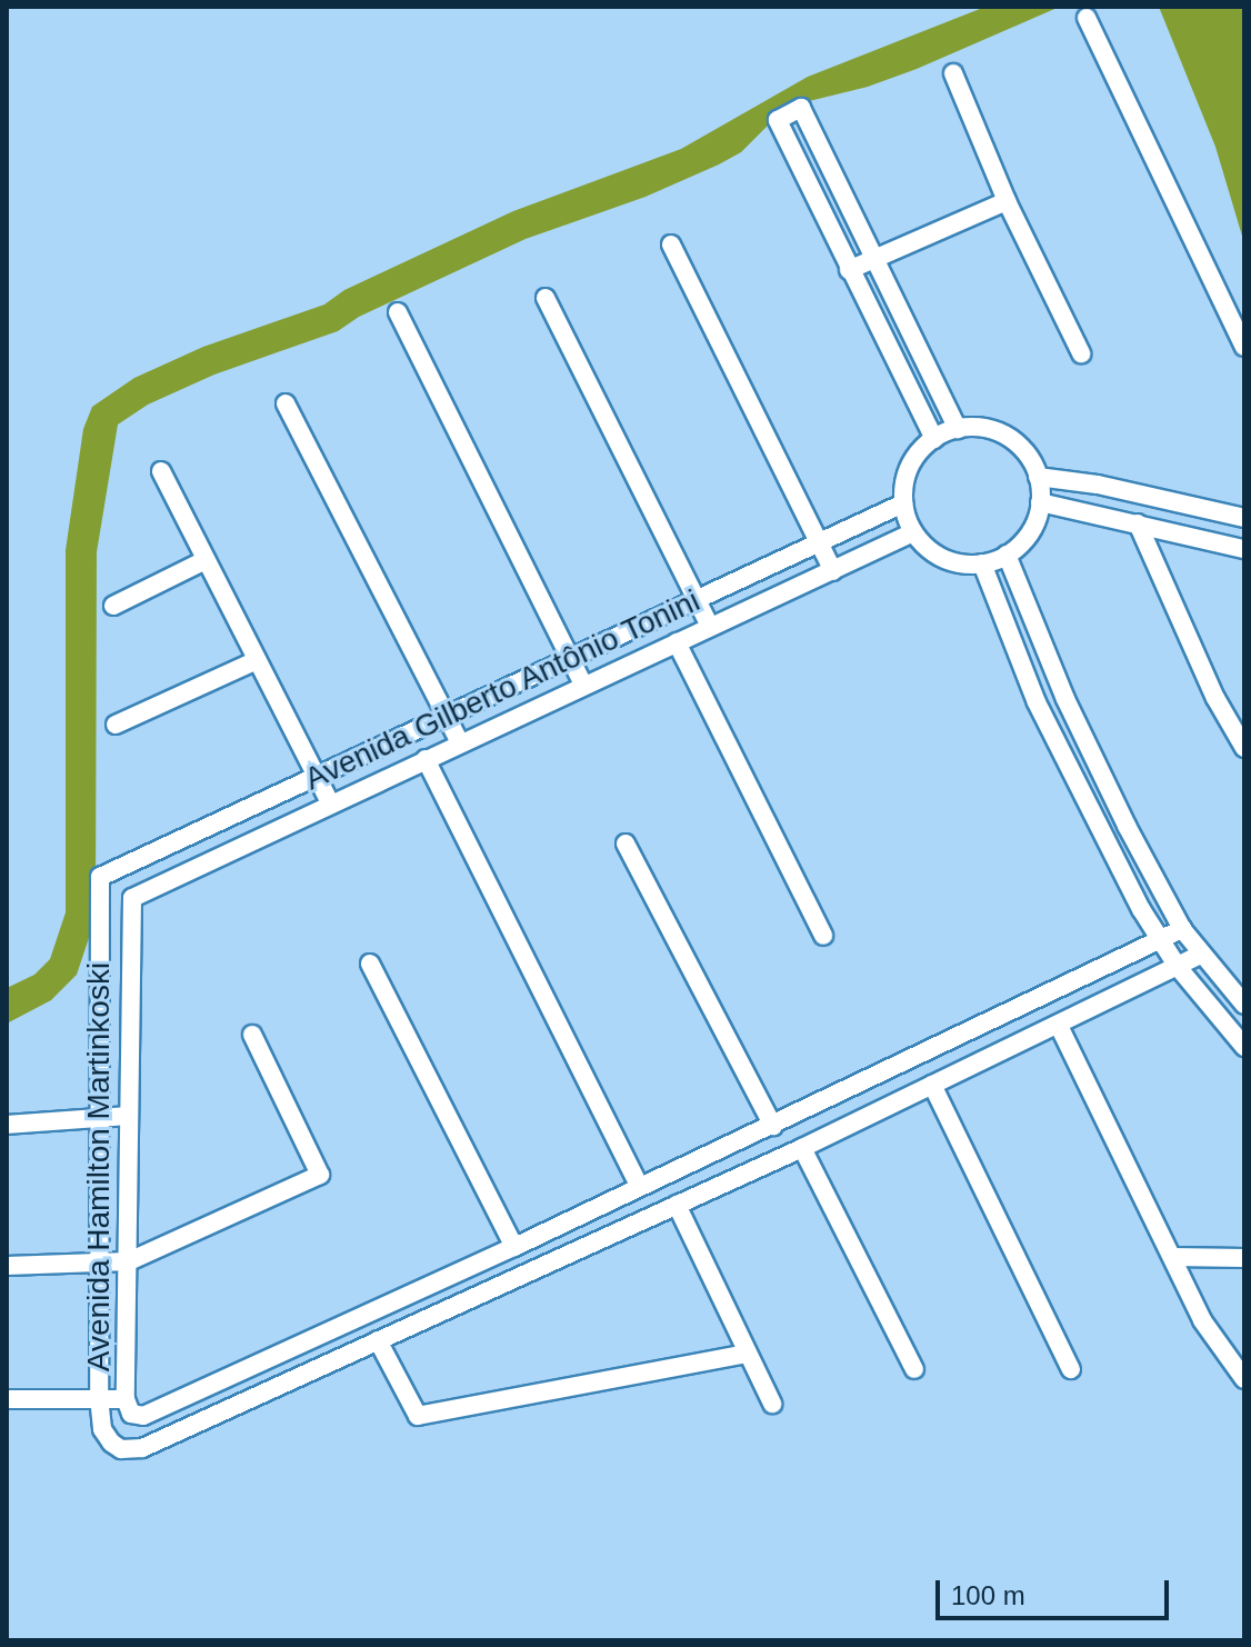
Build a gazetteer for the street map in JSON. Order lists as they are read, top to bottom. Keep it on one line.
{"streets":{"street":["Avenida Gilberto Antônio Tonini","Avenida Hamilton Martinkoski"]},"crossings":[["Avenida Gilberto Antônio Tonini","Avenida Hamilton Martinkoski"]],"scale_bar":"100 m"}
